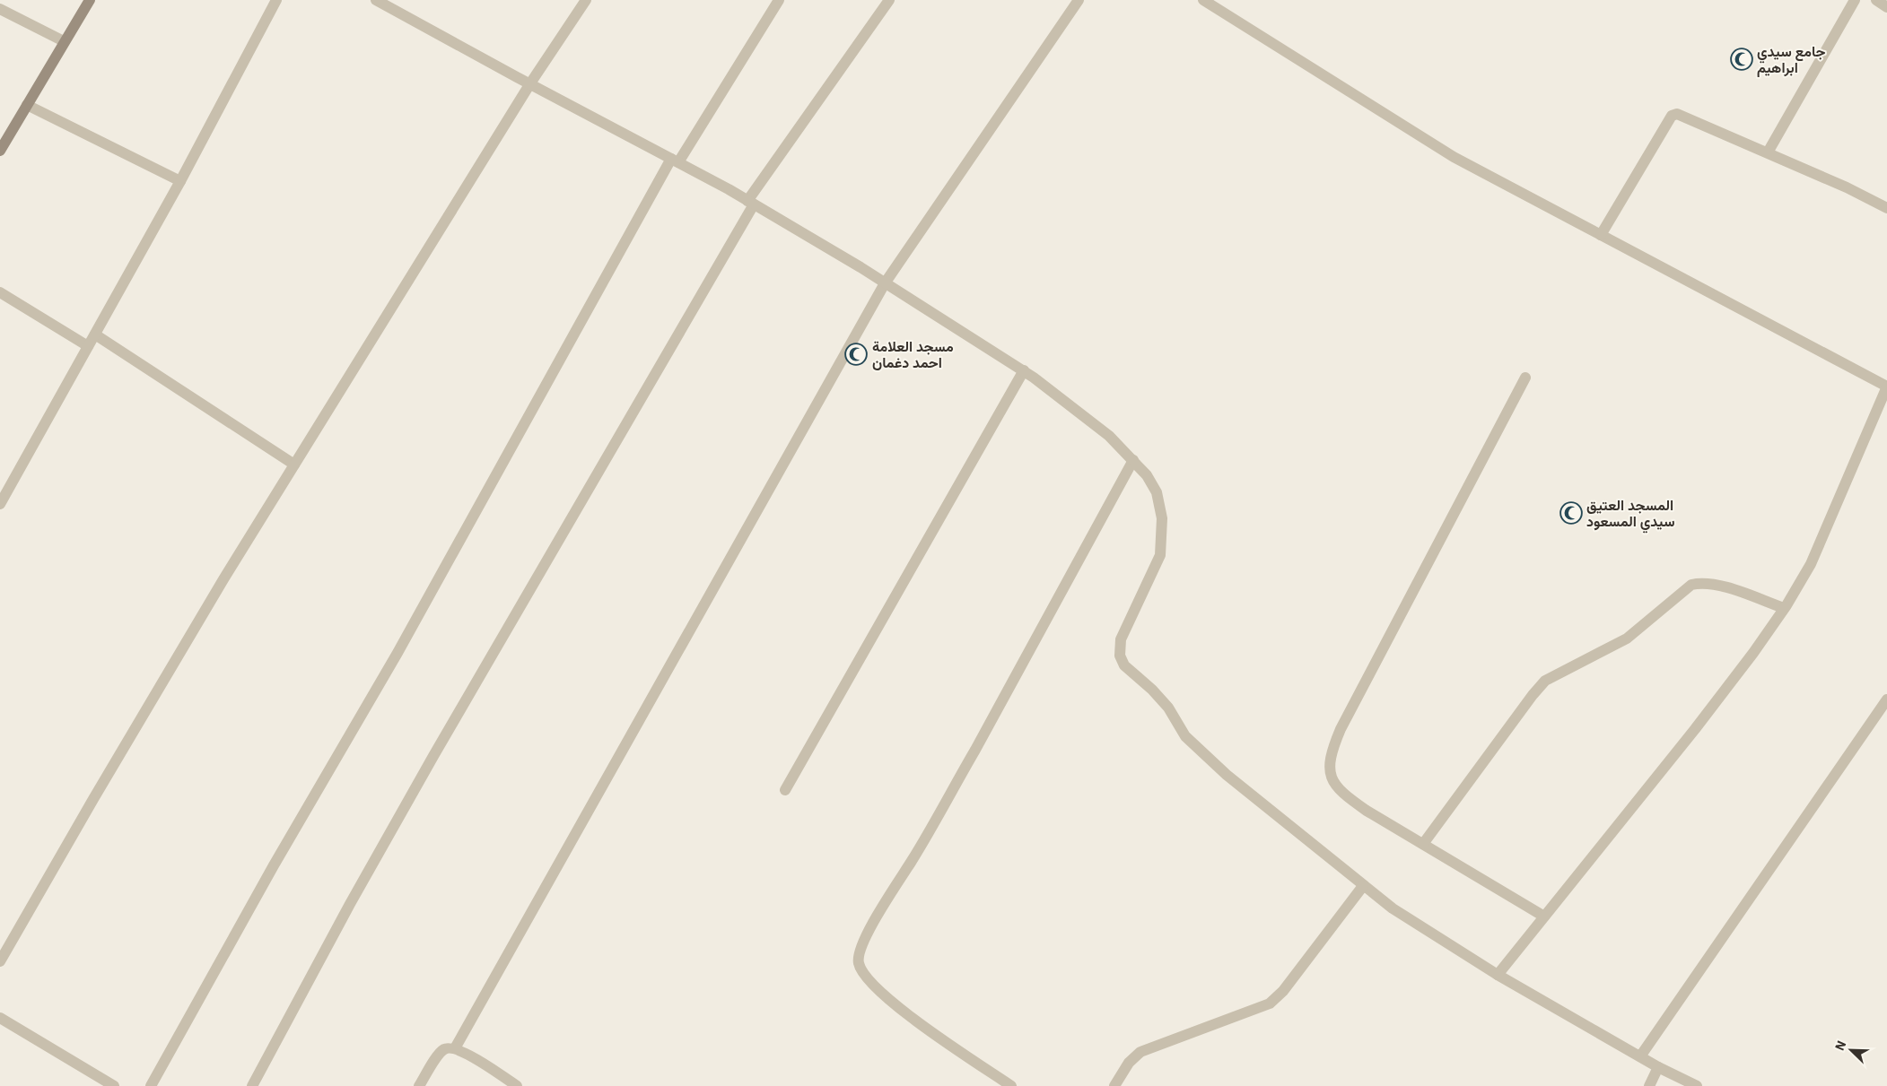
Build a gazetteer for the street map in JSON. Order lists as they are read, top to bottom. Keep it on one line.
{"places":{"mosque":["جامع سيدي ابراهيم","مسجد العلامة احمد دغمان","المسجد العتيق سيدي المسعود"]},"north":"top left"}
